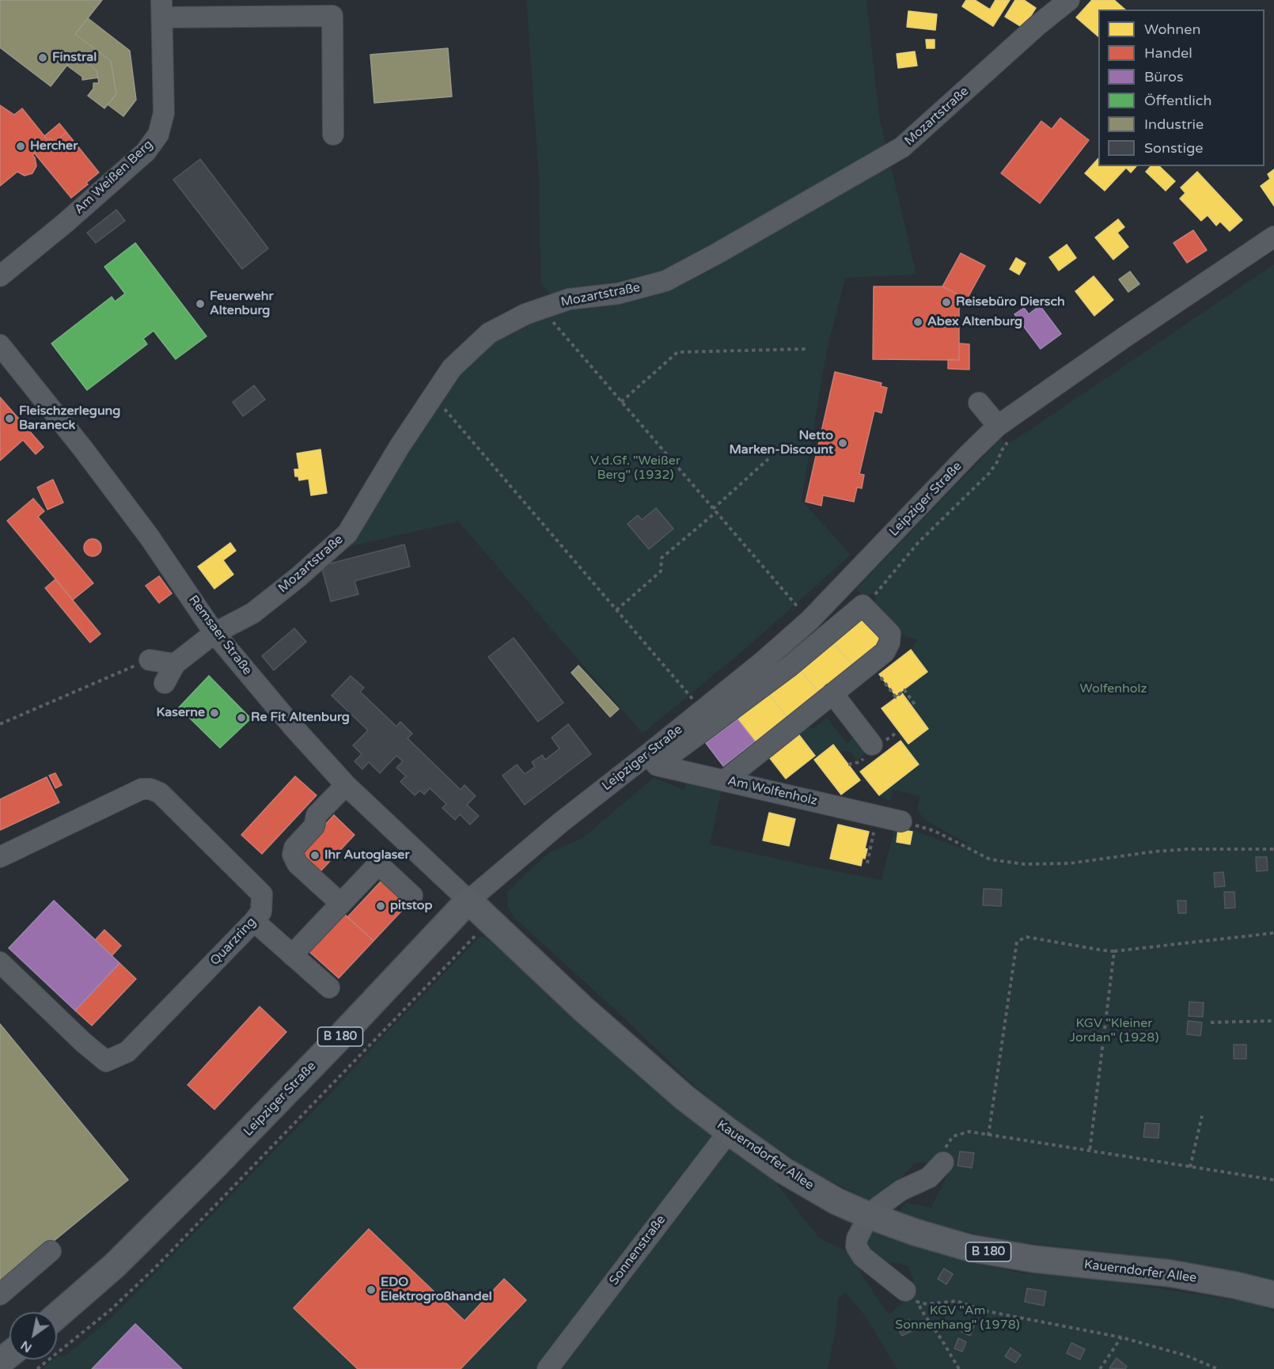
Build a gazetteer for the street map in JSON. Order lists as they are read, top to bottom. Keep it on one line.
{"streets":{"main road":["Leipziger Straße","B 180","Kauerndorfer Allee"],"street":["Mozartstraße","Am Weißen Berg","Remsaer Straße","Am Wolfenholz","Quarzring","Sonnenstraße"]},"crossings":[["Mozartstraße","Remsaer Straße"],["Leipziger Straße","Remsaer Straße"],["Leipziger Straße","Am Wolfenholz"],["Leipziger Straße","Kauerndorfer Allee"],["Remsaer Straße","Kauerndorfer Allee"],["Kauerndorfer Allee","Sonnenstraße"]],"parks":["V.d.Gf. \"Weißer Berg\" (1932)","Wolfenholz","KGV \"Kleiner Jordan\" (1928)","KGV \"Am Sonnenhang\" (1978)"],"places":["Finstral","Hercher","Reisebüro Diersch","Feuerwehr Altenburg","Abex Altenburg","Fleischzerlegung Baraneck","Netto Marken-Discount","Kaserne","Re Fit Altenburg","Ihr Autoglaser","pitstop","EDO Elektrogroßhandel"],"legend":["Wohnen","Handel","Büros","Öffentlich","Industrie","Sonstige"],"north":"bottom left"}
